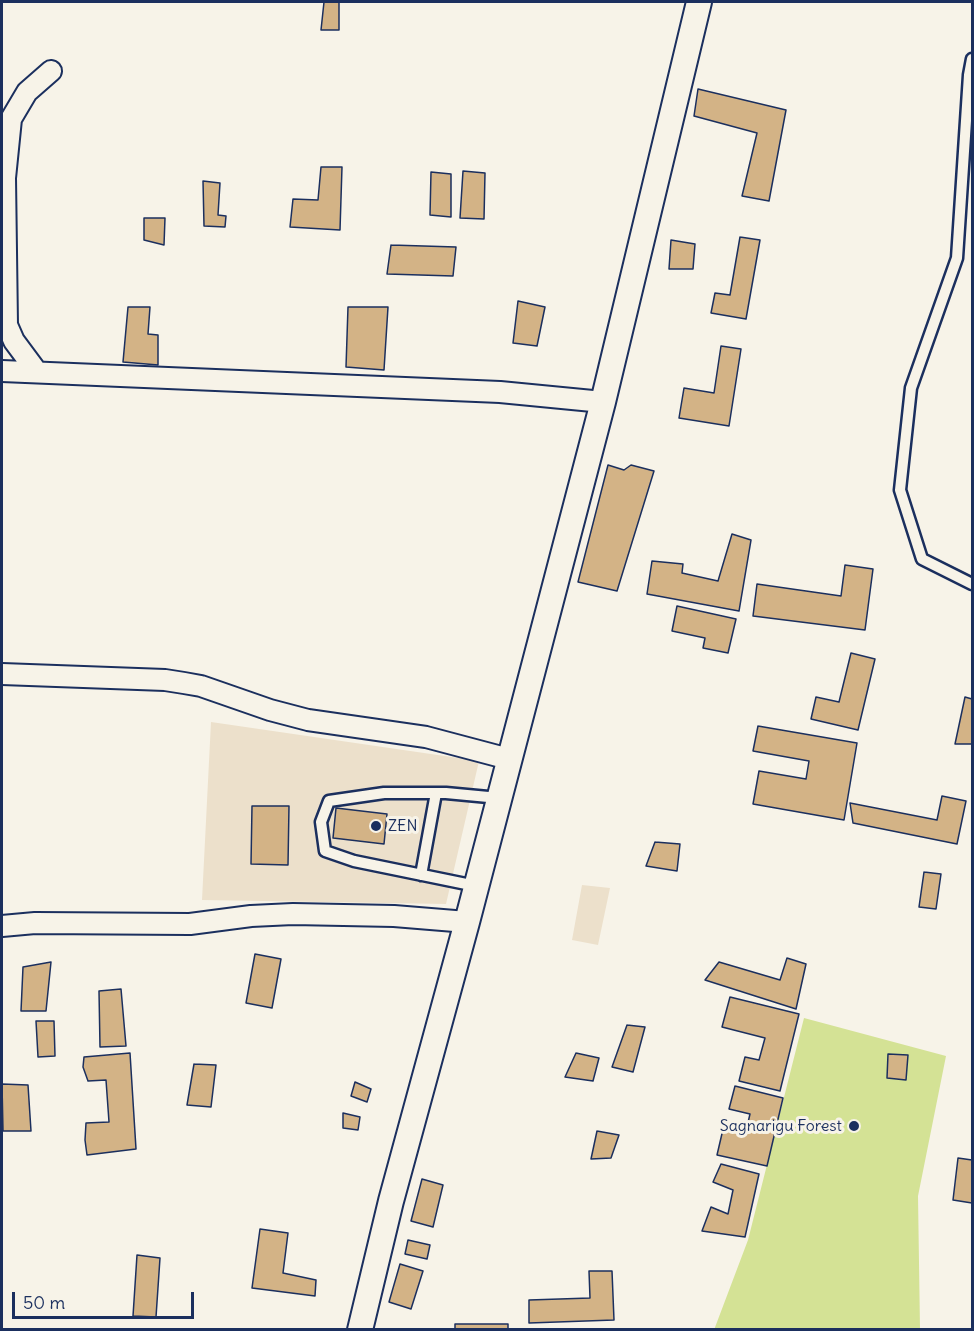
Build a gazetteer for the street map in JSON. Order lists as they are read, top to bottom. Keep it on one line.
{"places":["ZEN","Sagnarigu Forest"],"scale_bar":"50 m"}
